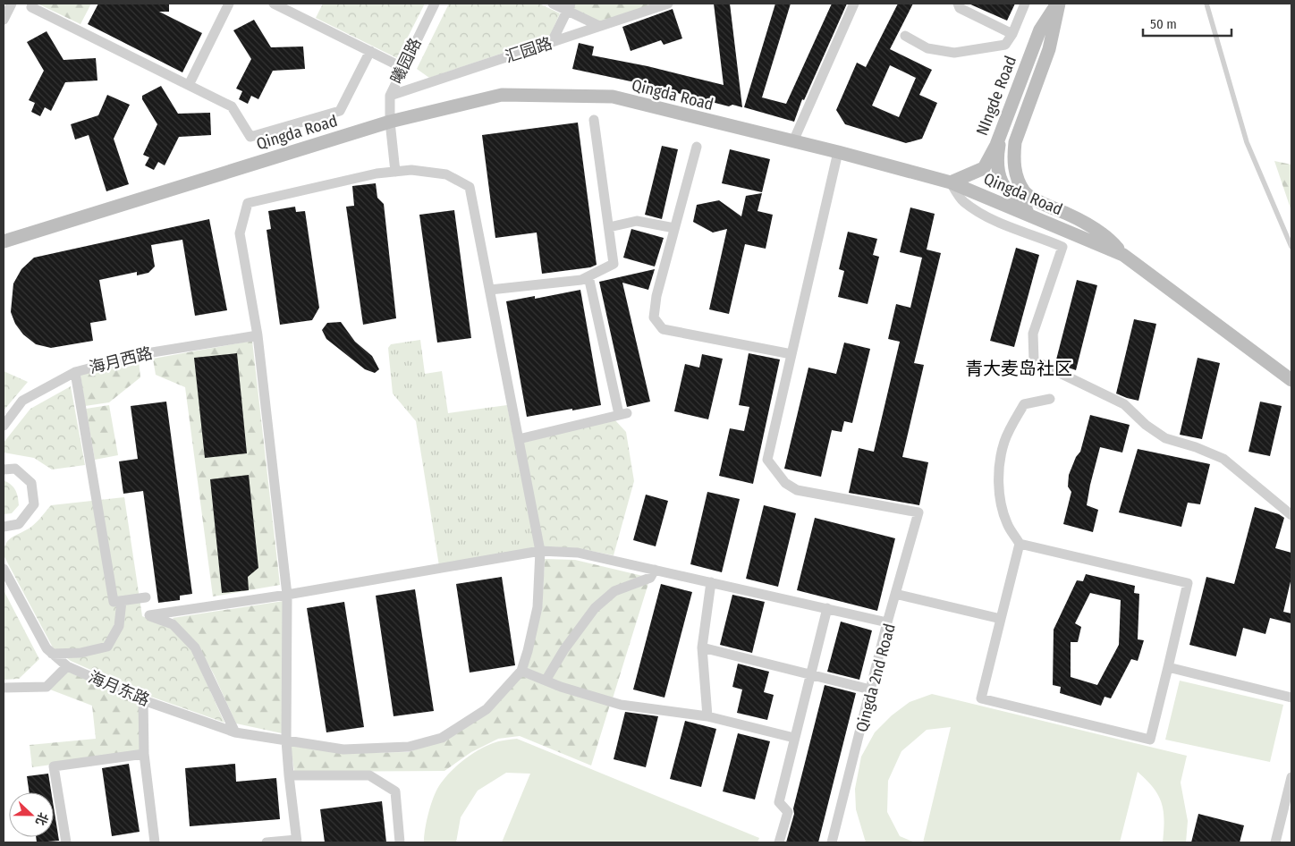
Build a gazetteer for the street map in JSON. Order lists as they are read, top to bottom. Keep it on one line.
{"streets":{"street":["汇园路","曦园路","Qingda Road","NIngde Road","海月西路","Qingda 2nd Road","海月东路"]},"crossings":[["汇园路","曦园路"],["曦园路","Qingda Road"],["Qingda Road","NIngde Road"]],"districts":["青大麦岛社区"],"scale_bar":"50 m","north":"right"}
